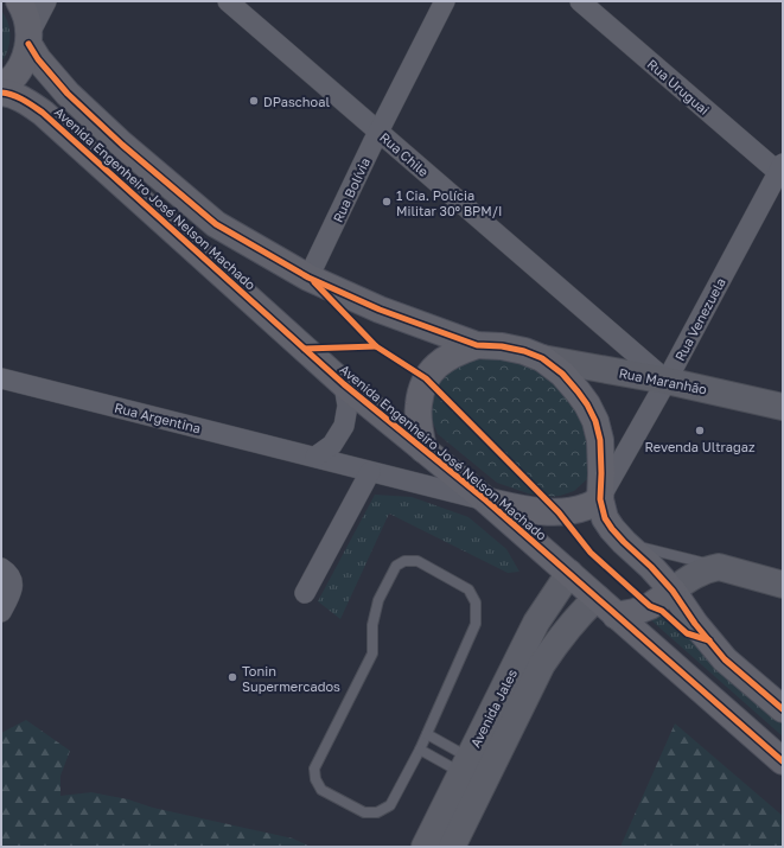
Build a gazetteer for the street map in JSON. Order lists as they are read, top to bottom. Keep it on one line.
{"streets":{"main road":["Avenida Engenheiro José Nelson Machado"],"street":["Rua Uruguai","Rua Chile","Rua Bolívia","Rua Venezuela","Rua Maranhão","Rua Argentina","Avenida Jales"]},"crossings":[["Rua Uruguai","Rua Venezuela"],["Rua Chile","Rua Bolívia"],["Rua Chile","Rua Venezuela"],["Rua Chile","Rua Maranhão"],["Rua Bolívia","Avenida Engenheiro José Nelson Machado"],["Avenida Engenheiro José Nelson Machado","Rua Venezuela"],["Avenida Engenheiro José Nelson Machado","Rua Maranhão"],["Avenida Engenheiro José Nelson Machado","Rua Argentina"],["Avenida Engenheiro José Nelson Machado","Avenida Jales"],["Rua Venezuela","Rua Maranhão"]],"places":["DPaschoal","1 Cia. Polícia Militar 30º BPM/I","Revenda Ultragaz","Tonin Supermercados"]}
